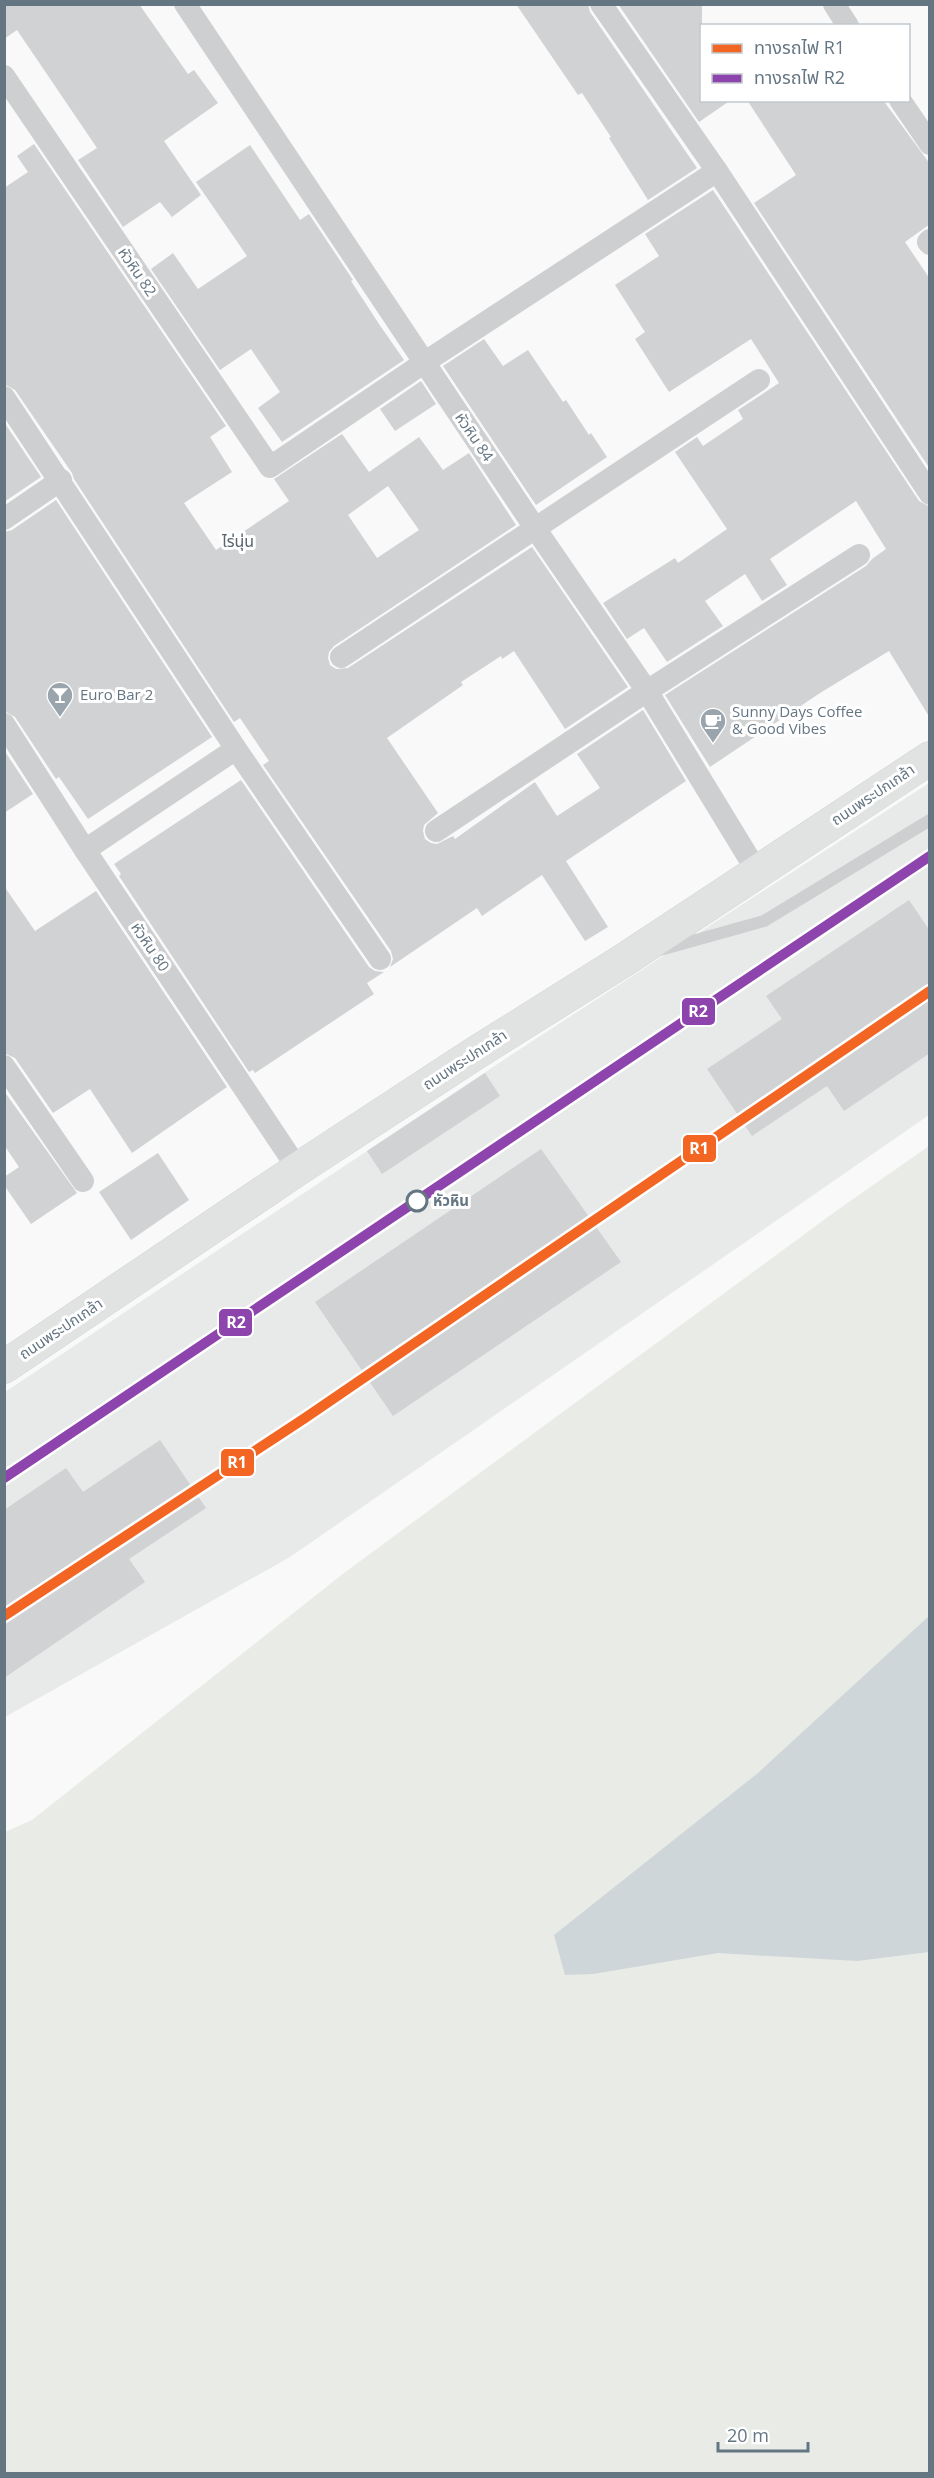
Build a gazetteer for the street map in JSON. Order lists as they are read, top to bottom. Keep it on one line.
{"streets":{"street":["หัวหิน 82","หัวหิน 84","ถนนพระปกเกล้า","หัวหิน 80"]},"crossings":[["หัวหิน 82","หัวหิน 84"],["หัวหิน 84","ถนนพระปกเกล้า"],["ถนนพระปกเกล้า","หัวหิน 80"]],"districts":["ไร่นุ่น"],"places":{"bar":["Euro Bar 2"],"cafe":["Sunny Days Coffee & Good Vibes"],"other":["หัวหิน"]},"lines":["rail line R2","rail line R1"],"legend":["ทางรถไฟ R1","ทางรถไฟ R2"],"scale_bar":"20 m"}
